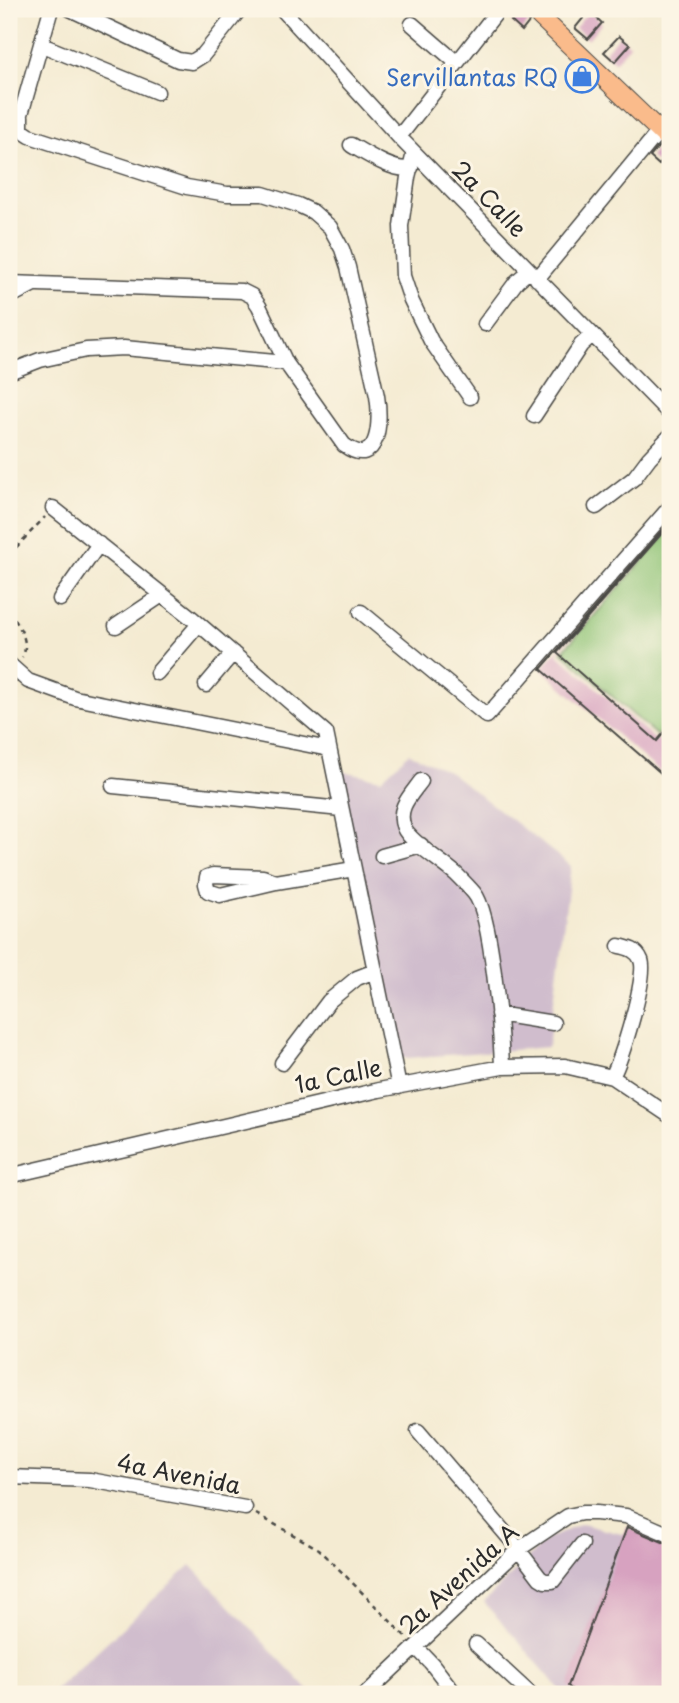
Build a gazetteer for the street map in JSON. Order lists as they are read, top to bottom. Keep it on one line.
{"streets":{"street":["2a Calle","1a Calle","4a Avenida","2a Avenida A"]},"crossings":[["4a Avenida","2a Avenida A"]],"places":{"shop":["Servillantas RQ"]}}
